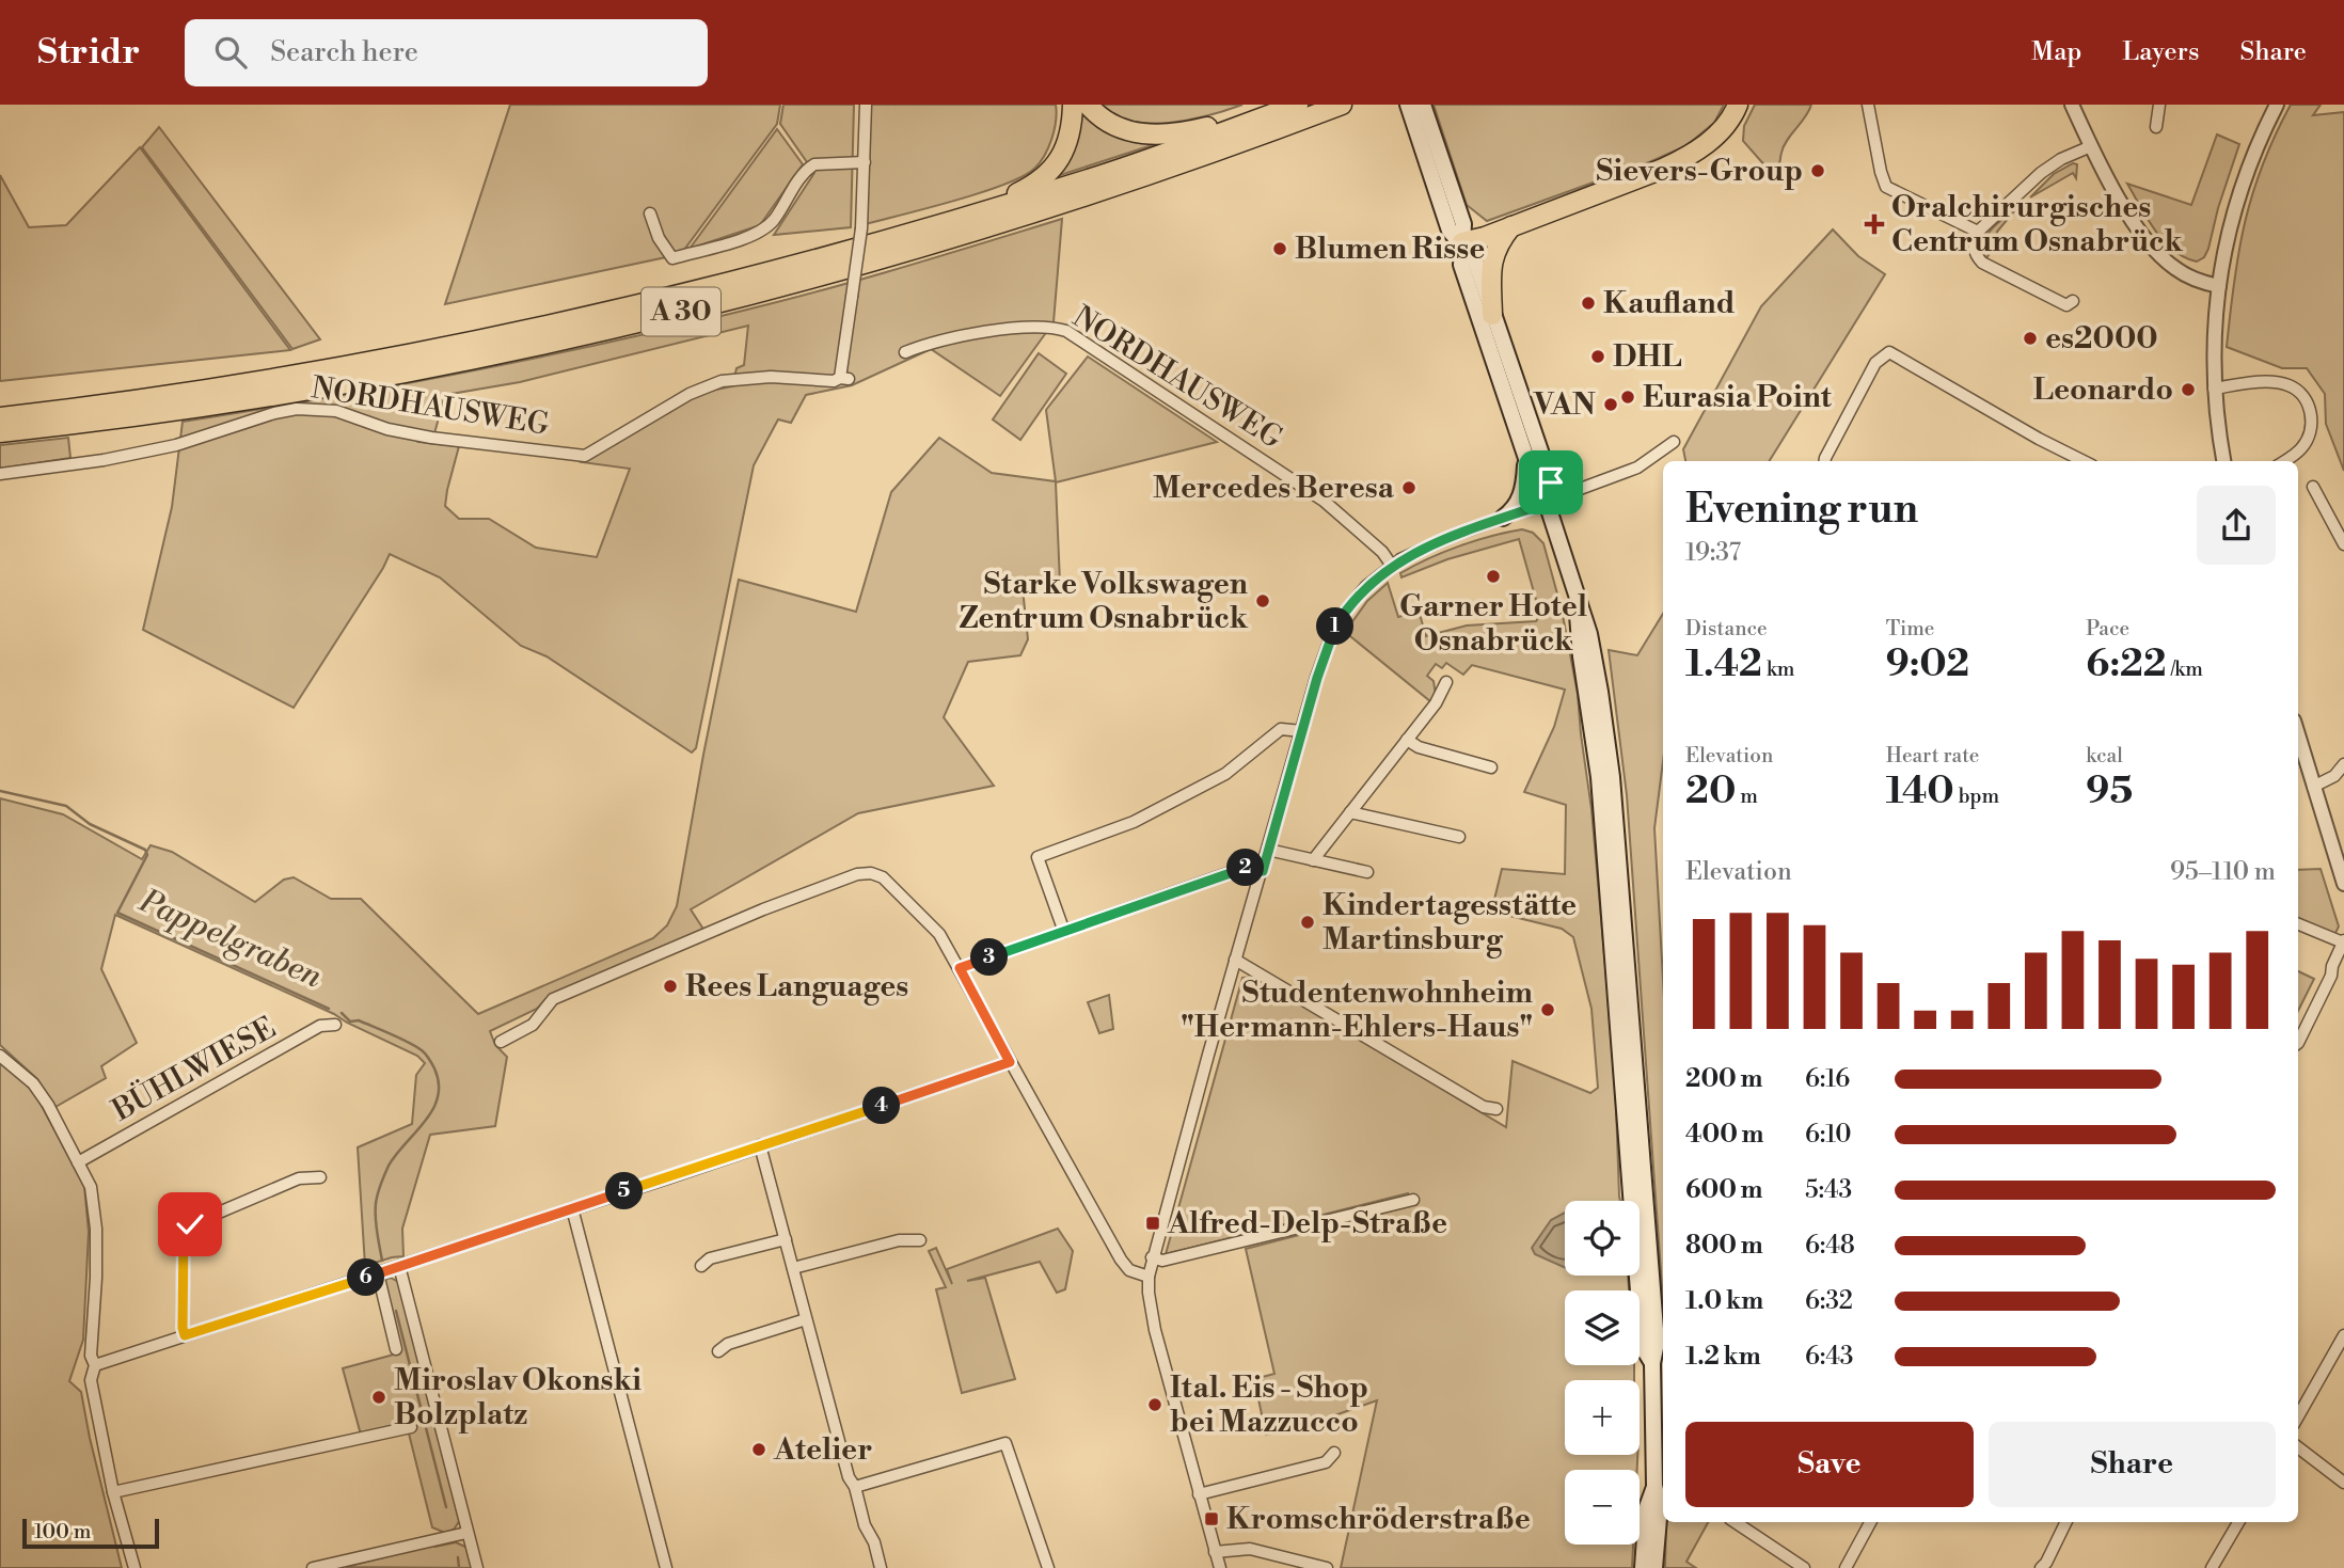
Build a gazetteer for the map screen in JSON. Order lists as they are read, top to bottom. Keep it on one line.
{"streets":{"highway":["A 30"],"street":["NORDHAUSWEG","BÜHLWIESE"]},"water":["Pappelgraben"],"places":{"other":["Sievers-Group","Blumen Risse","Kaufland","es2000","DHL","Leonardo","Eurasia Point","VAN","Mercedes Beresa","Garner Hotel Osnabrück","Starke Volkswagen Zentrum Osnabrück","Kindertagesstätte Martinsburg","Rees Languages","Studentenwohnheim \"Hermann-Ehlers-Haus\"","Miroslav Okonski Bolzplatz","Ital. Eis - Shop bei Mazzucco","Atelier"],"health":["Oralchirurgisches Centrum Osnabrück"],"transit":["Alfred-Delp-Straße","Kromschröderstraße"]},"scale_bar":"100 m","page":{"header":"Stridr","search":"Search here","nav":["Map","Layers","Share"],"heading":["Evening run","19:37"],"stats":[["Distance","1.42 km"],["Time","9:02"],["Pace","6:22 /km"],["Elevation","20 m"],["Heart rate","140 bpm"],["kcal","95"]],"pins":["1","2","3","4","5","6"],"chart":["Elevation","95–110 m"],"list":[{"name":"200 m","note":"6:16"},{"name":"400 m","note":"6:10"},{"name":"600 m","note":"5:43"},{"name":"800 m","note":"6:48"},{"name":"1.0 km","note":"6:32"},{"name":"1.2 km","note":"6:43"}],"map_buttons":["+","−"],"buttons":["Save","Share"],"scale":"100 m"}}
